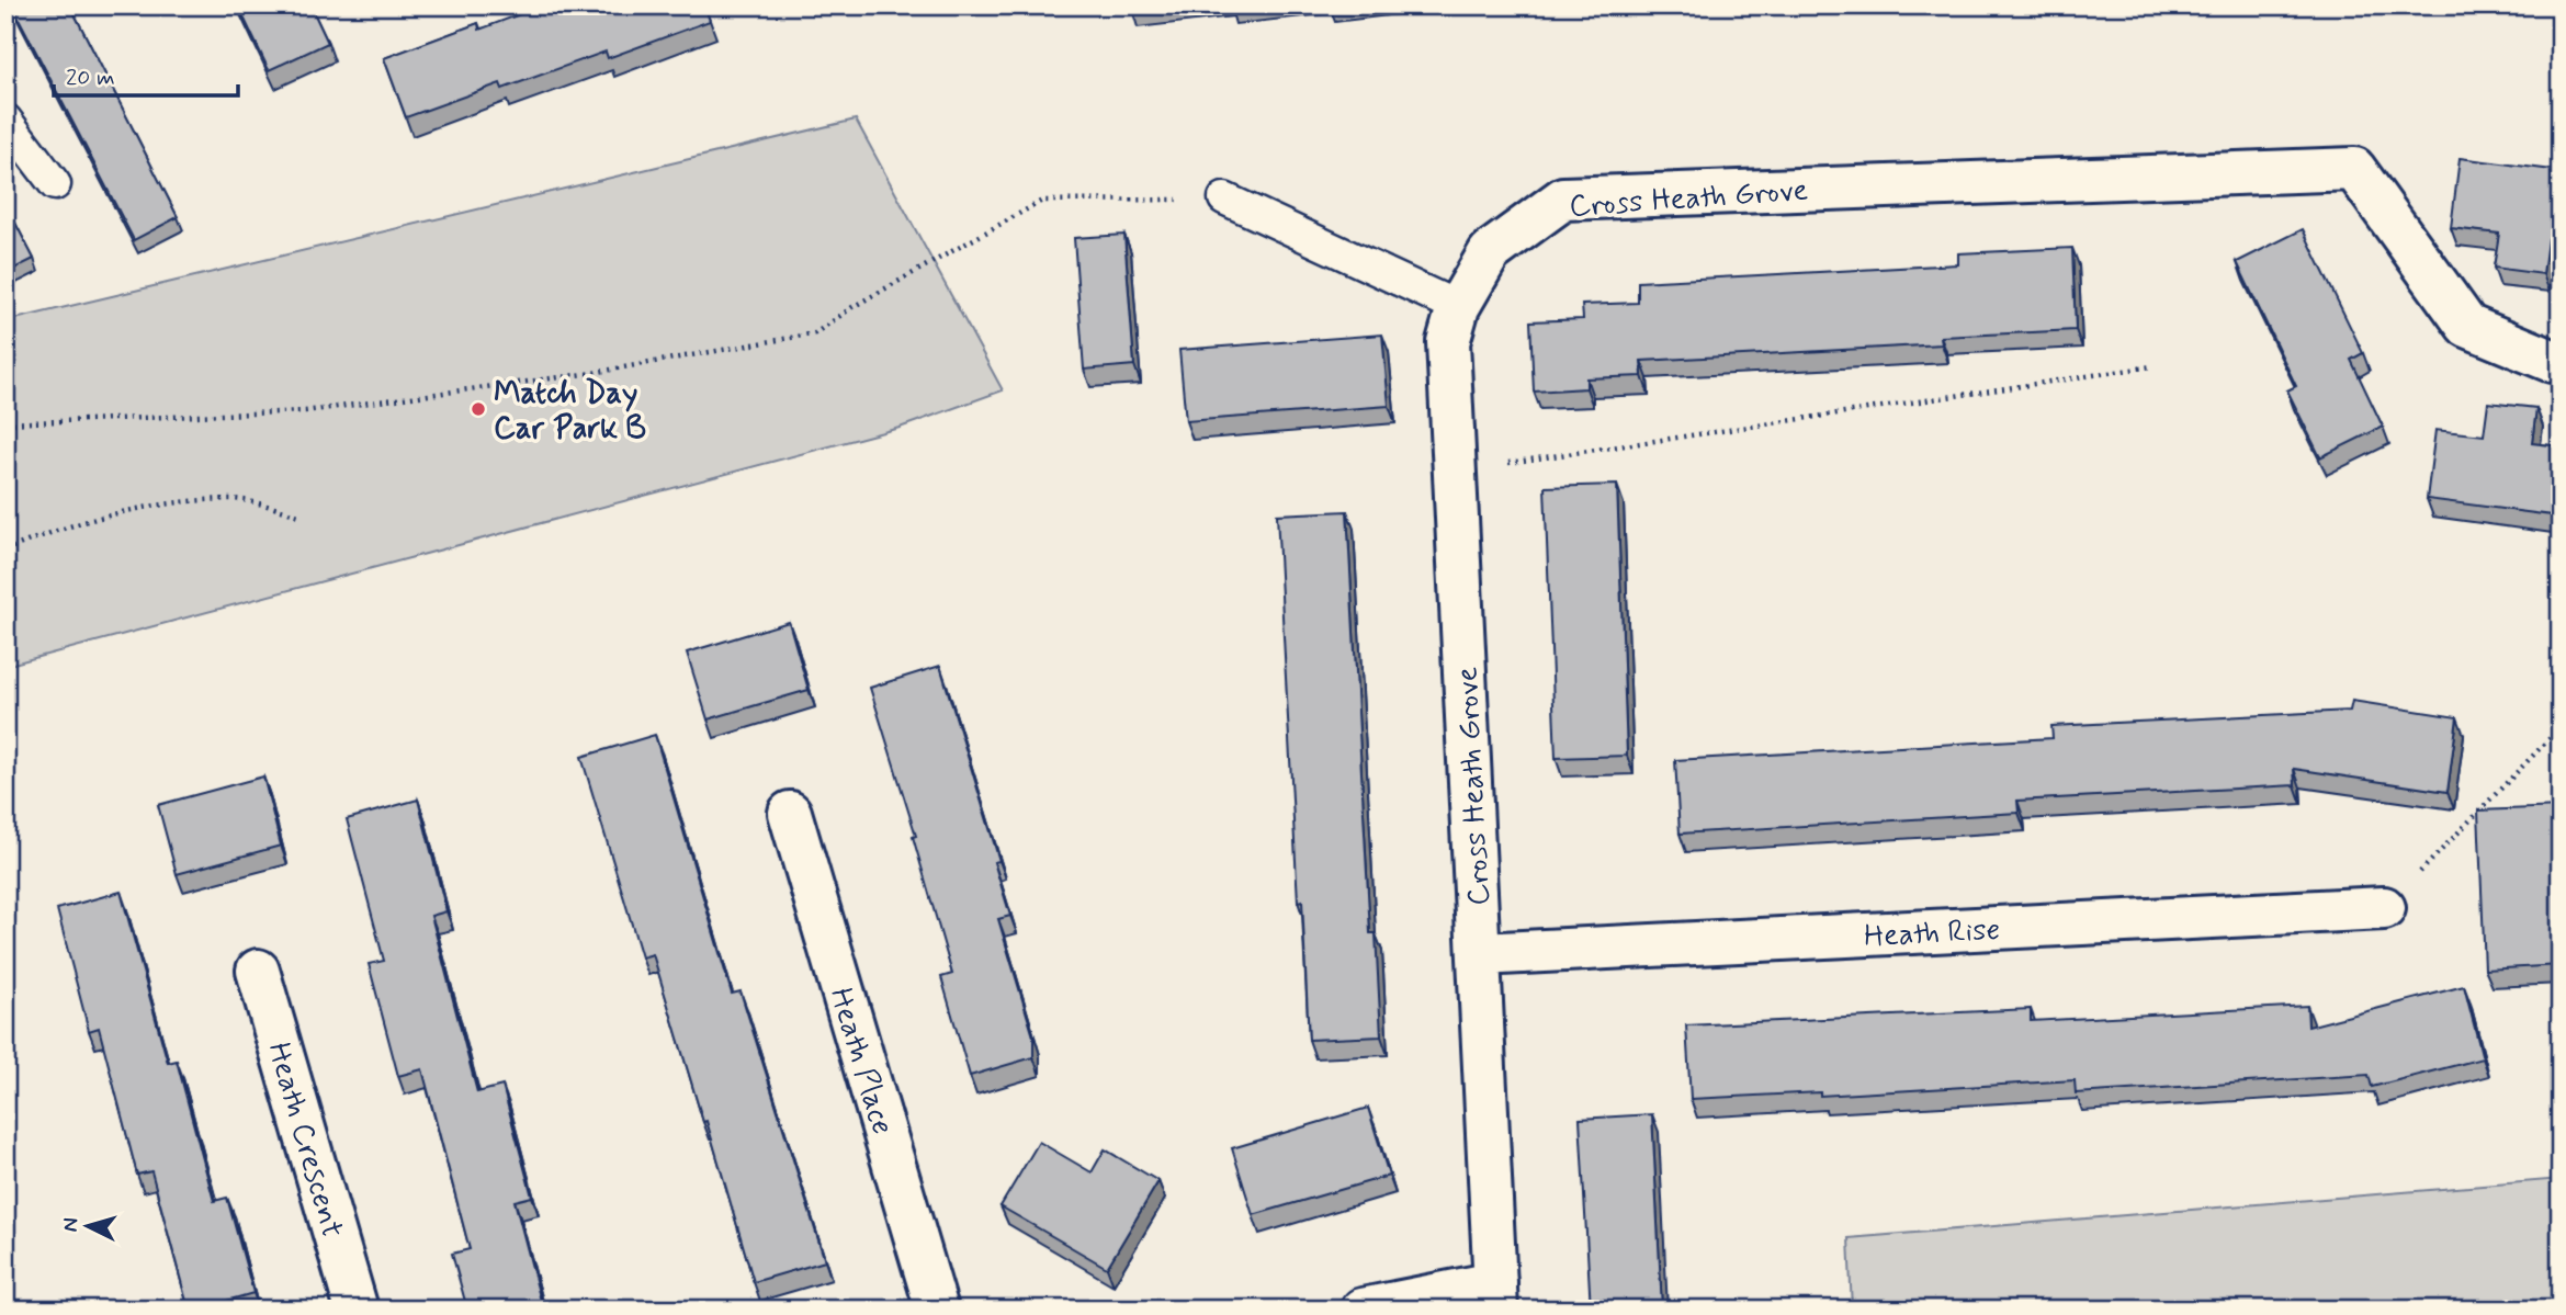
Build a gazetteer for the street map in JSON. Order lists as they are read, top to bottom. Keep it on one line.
{"streets":{"street":["Cross Heath Grove","Heath Rise","Heath Place","Heath Crescent"]},"crossings":[["Cross Heath Grove","Heath Rise"]],"places":["Match Day Car Park B"],"scale_bar":"20 m","north":"left"}
